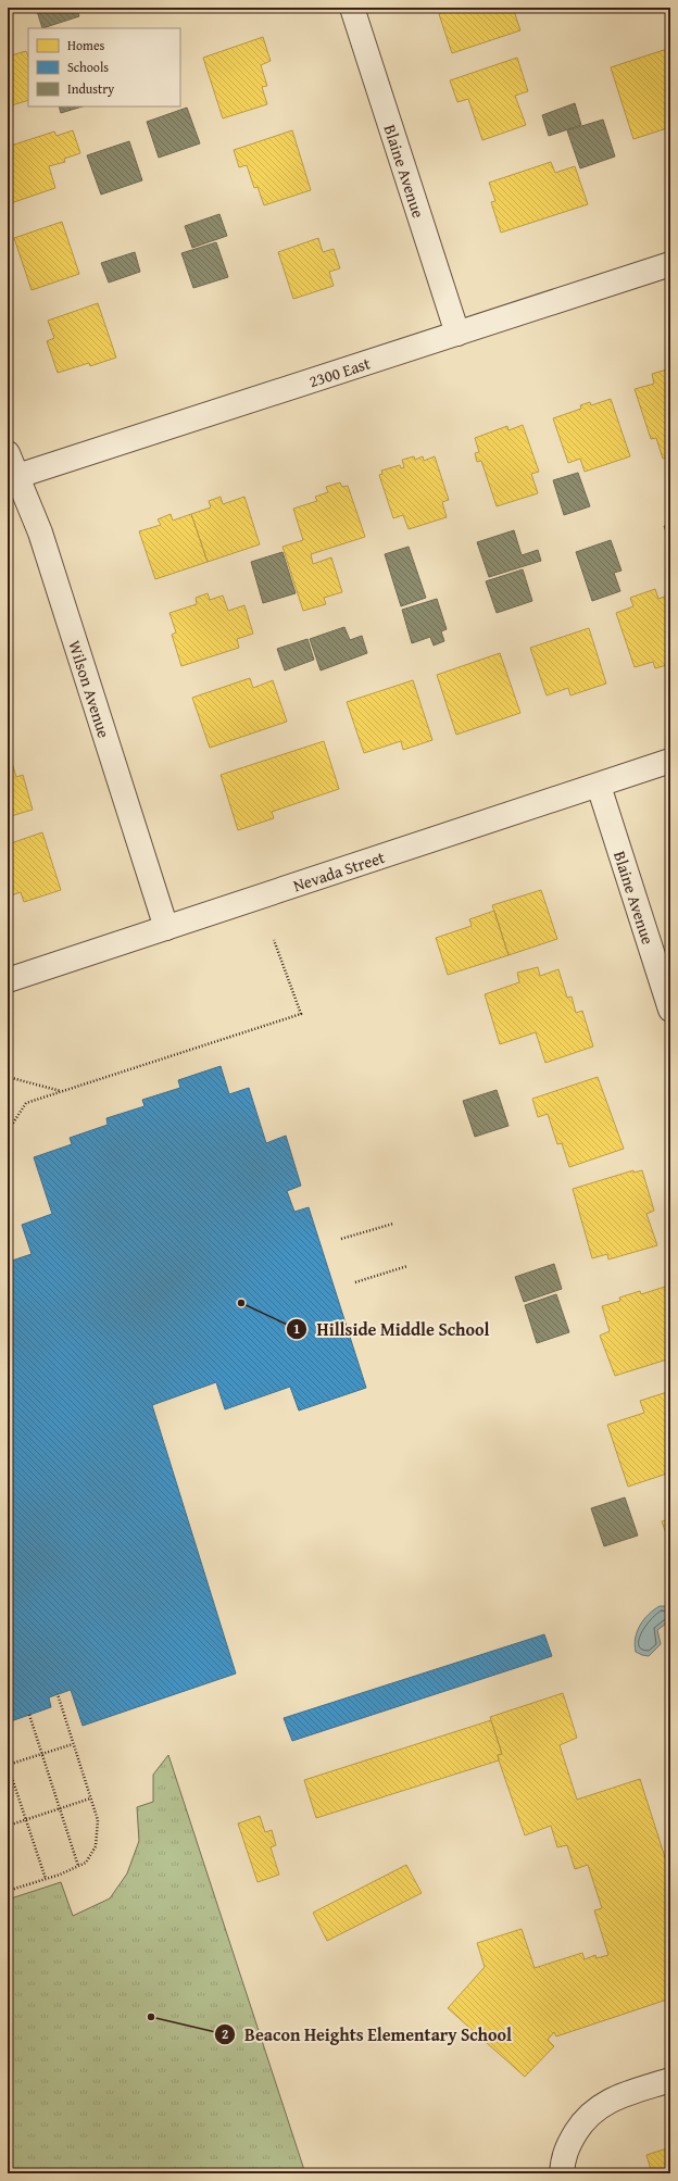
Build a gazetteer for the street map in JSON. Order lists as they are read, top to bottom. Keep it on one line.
{"streets":{"street":["Blaine Avenue","2300 East","Wilson Avenue","Nevada Street"]},"crossings":[["Blaine Avenue","2300 East"],["Blaine Avenue","Nevada Street"],["2300 East","Wilson Avenue"],["Wilson Avenue","Nevada Street"]],"places":["Hillside Middle School","Beacon Heights Elementary School"],"legend":["Homes","Schools","Industry"]}
